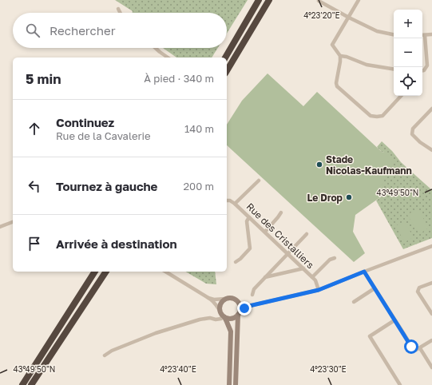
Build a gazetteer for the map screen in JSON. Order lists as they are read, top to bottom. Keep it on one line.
{"streets":{"street":["Rue des Cristalliers"]},"places":["Stade Nicolas-Kaufmann","Le Drop"],"page":{"map_buttons":["+","−"],"search":"Rechercher","heading":["5 min","À pied · 340 m"],"list":[["Continuez","Rue de la Cavalerie","140 m"],["Tournez à gauche","200 m"],"Arrivée à destination"]},"coordinates":["4°23'20\"E","43°49'50\"N","4°23'40\"E","4°23'30\"E"]}
